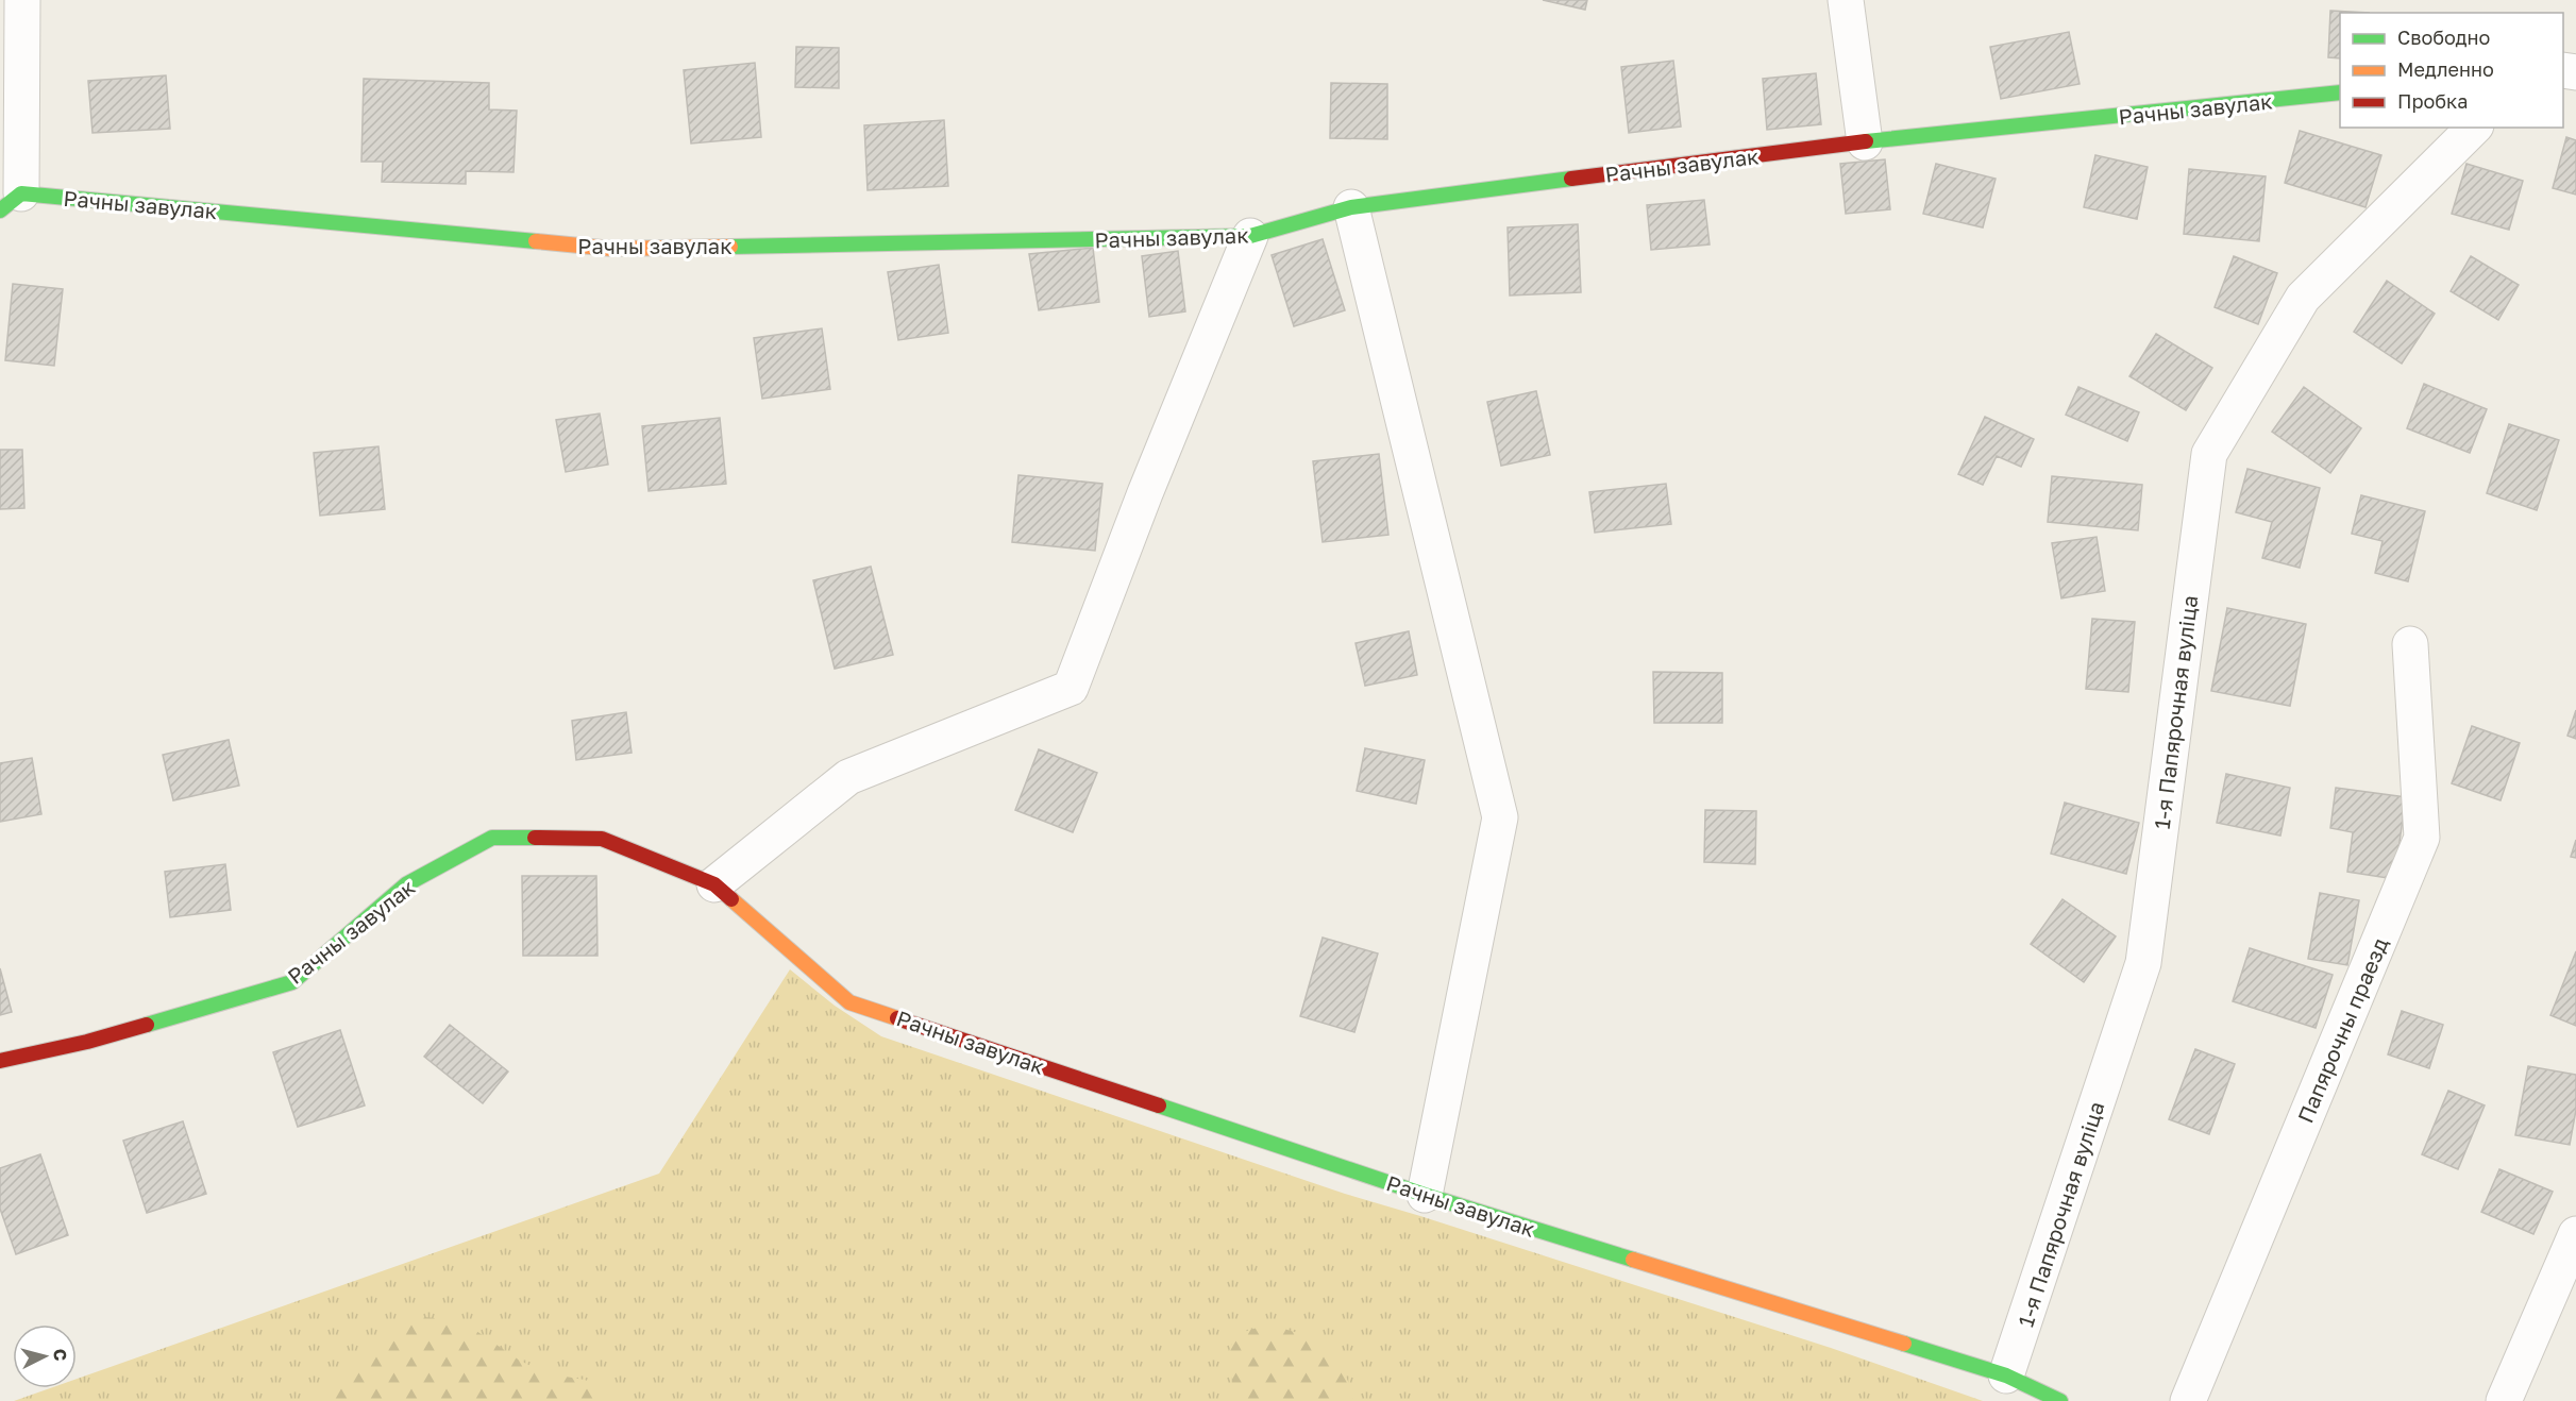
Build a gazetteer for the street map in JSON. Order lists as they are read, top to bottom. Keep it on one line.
{"streets":{"street":["Рачны завулак","1-я Папярочная вуліца","Папярочны праезд"]},"crossings":[["Рачны завулак","1-я Папярочная вуліца"]],"legend":["Свободно","Медленно","Пробка"],"north":"right"}
